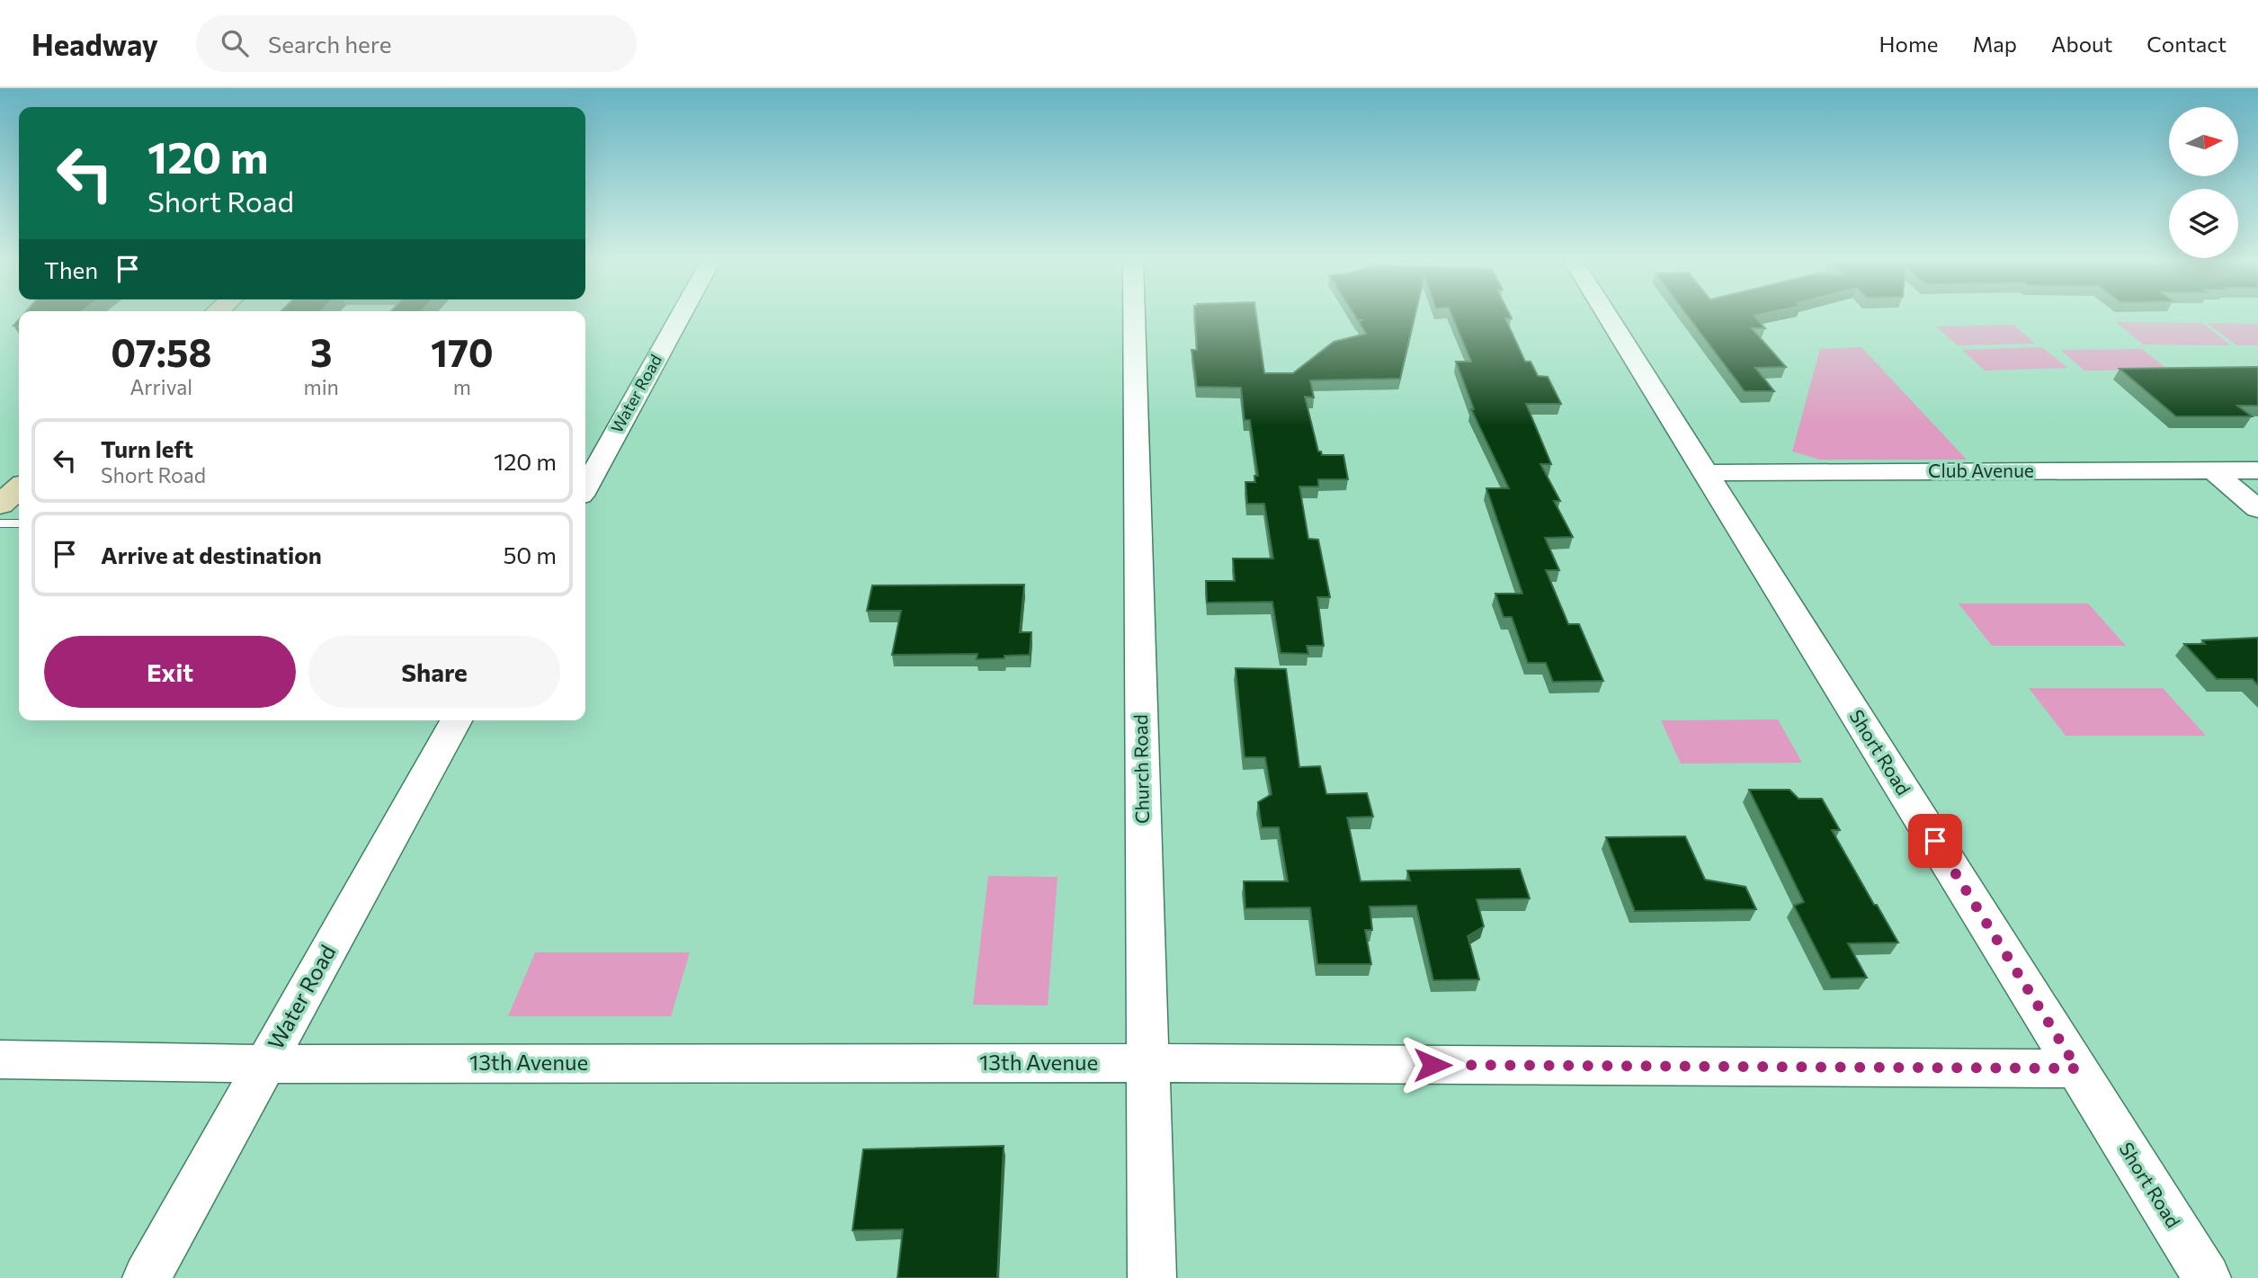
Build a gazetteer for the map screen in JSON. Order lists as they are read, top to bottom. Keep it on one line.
{"streets":{"street":["Water Road","Club Avenue","Short Road","Church Road","13th Avenue"]},"crossings":[["Water Road","13th Avenue"],["Club Avenue","Short Road"],["Short Road","13th Avenue"],["Church Road","13th Avenue"]],"north":"right","page":{"header":"Headway","search":"Search here","nav":["Home","Map","About","Contact"],"turn":["120 m","Short Road"],"then":"Then","eta":["07:58","Arrival","3","min","170","m"],"list":[{"name":"Turn left","note":"Short Road","value":"120 m"},{"name":"Arrive at destination","value":"50 m"}],"buttons":["Exit","Share"]}}
